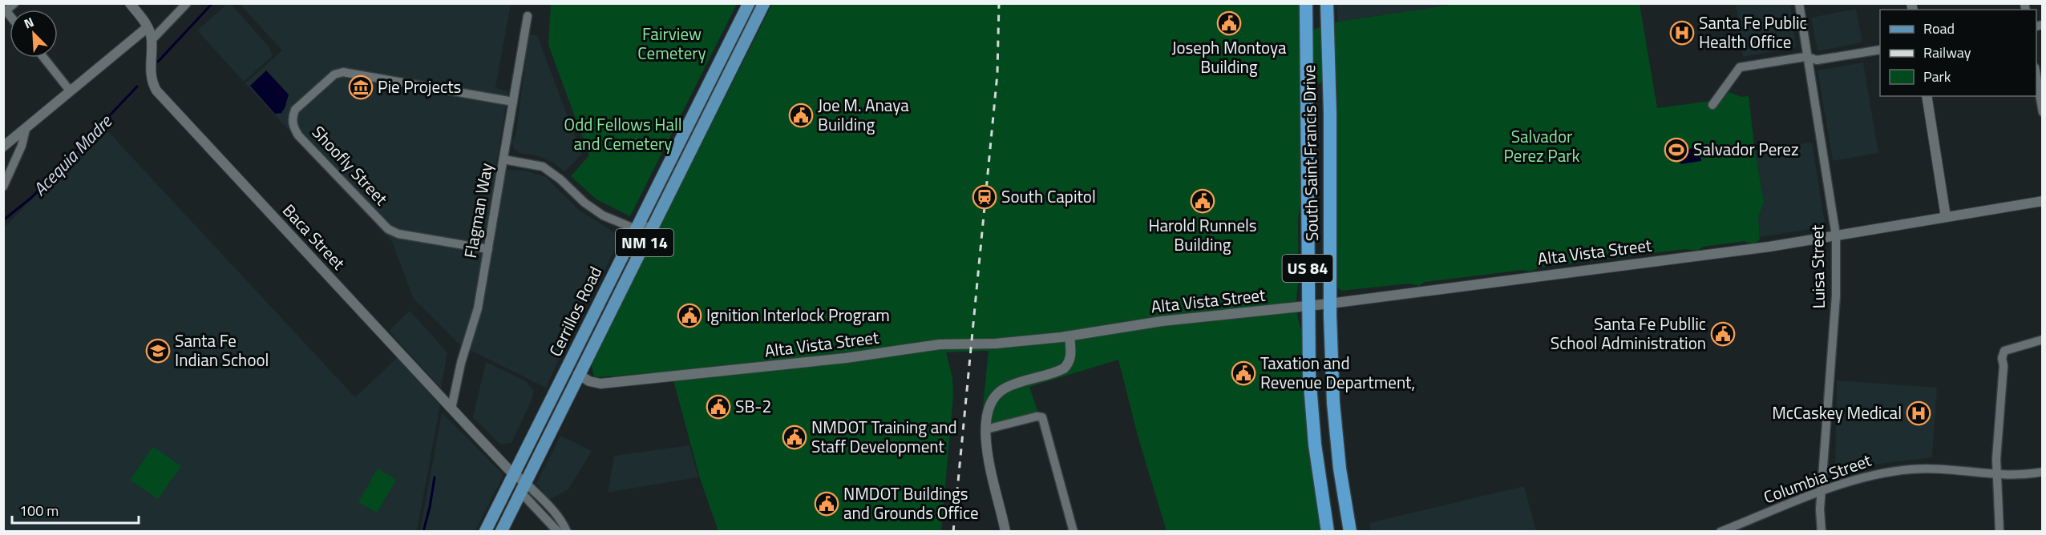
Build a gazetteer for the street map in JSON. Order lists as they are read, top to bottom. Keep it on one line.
{"streets":{"highway":["South Saint Francis Drive","US 84"],"main road":["NM 14","Cerrillos Road"],"street":["Shoofly Street","Flagman Way","Baca Street","Alta Vista Street","Luisa Street","Columbia Street"]},"crossings":[["South Saint Francis Drive","Alta Vista Street"],["Shoofly Street","Flagman Way"],["Flagman Way","Baca Street"],["Baca Street","Cerrillos Road"],["Alta Vista Street","Luisa Street"],["Alta Vista Street","Cerrillos Road"],["Luisa Street","Columbia Street"]],"water":["Acequia Madre"],"parks":["Fairview Cemetery","Odd Fellows Hall and Cemetery","Salvador Perez Park"],"places":{"public building":["Joseph Montoya Building","Joe M. Anaya Building","Harold Runnels Building","Ignition Interlock Program","Santa Fe Publlic School Administration","Taxation and Revenue Department,","SB-2","NMDOT Training and Staff Development","NMDOT Buildings and Grounds Office"],"hospital":["Santa Fe Public Health Office","McCaskey Medical"],"museum":["Pie Projects"],"sports":["Salvador Perez"],"station":["South Capitol"],"school or university":["Santa Fe Indian School"]},"legend":["Road","Railway","Park"],"scale_bar":"100 m","north":"top left"}
